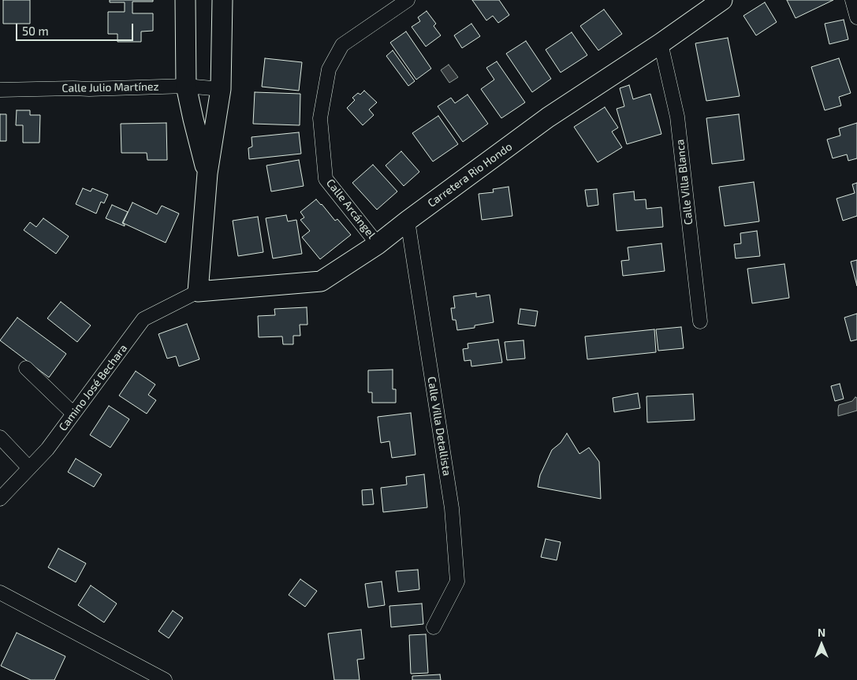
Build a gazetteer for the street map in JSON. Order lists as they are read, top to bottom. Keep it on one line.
{"streets":{"street":["Calle Julio Martínez","Carretera Rio Hondo","Calle Villa Blanca","Calle Arcángel","Camino José Bechara","Calle Villa Detallista"]},"crossings":[["Carretera Rio Hondo","Calle Villa Blanca"],["Carretera Rio Hondo","Calle Arcángel"],["Carretera Rio Hondo","Camino José Bechara"],["Carretera Rio Hondo","Calle Villa Detallista"]],"scale_bar":"50 m","north":"top"}
